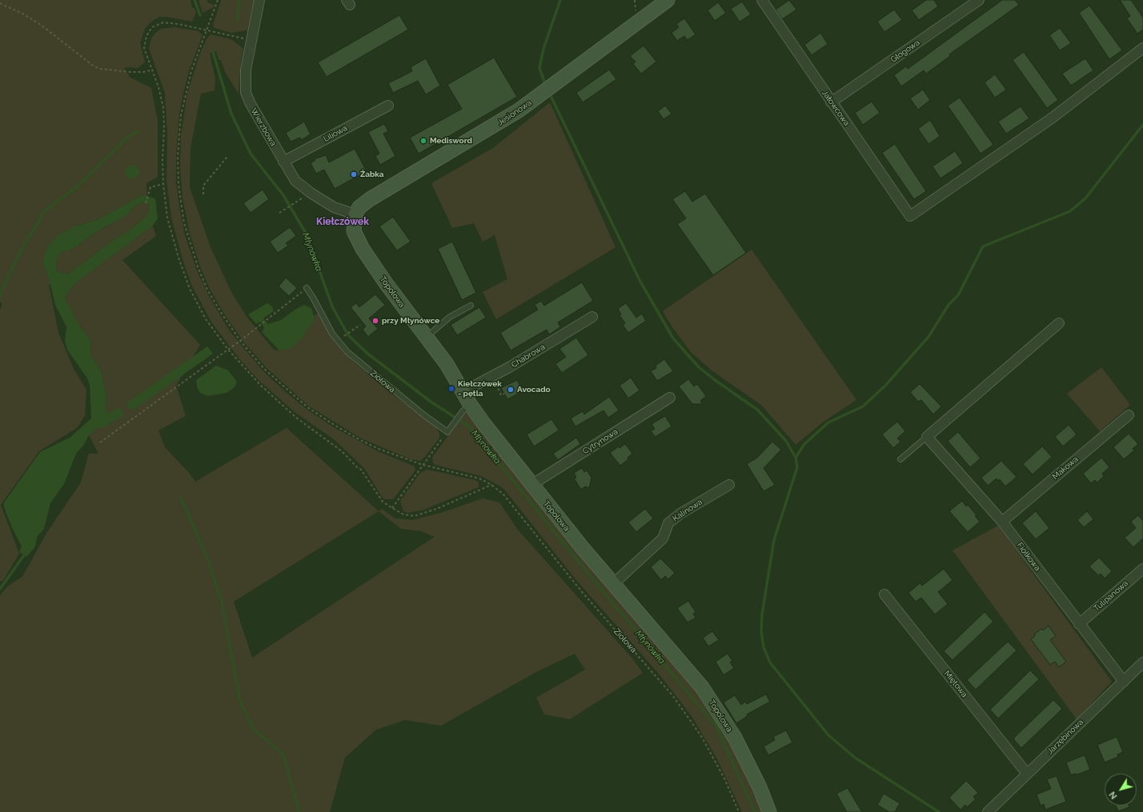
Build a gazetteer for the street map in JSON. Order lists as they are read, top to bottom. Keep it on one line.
{"streets":{"street":["Głogowa","Jałowcowa","Jesionowa","Wierzbowa","Liliowa","Topolowa","Chabrowa","Cytrynowa","Makowa","Kalinowa","Fiołkowa","Tulipanowa","Miętowa","Jarzębinowa"],"lane":["Ziołowa"]},"crossings":[["Głogowa","Jałowcowa"],["Jesionowa","Wierzbowa"],["Jesionowa","Topolowa"],["Wierzbowa","Liliowa"],["Wierzbowa","Topolowa"],["Topolowa","Chabrowa"],["Topolowa","Cytrynowa"],["Topolowa","Kalinowa"],["Makowa","Fiołkowa"],["Fiołkowa","Tulipanowa"],["Fiołkowa","Jarzębinowa"],["Miętowa","Jarzębinowa"]],"districts":["Kiełczówek"],"water":["Młynówka"],"places":["Medisword","Żabka","przy Młynówce","Kiełczówek - pętla","Avocado"],"north":"bottom left"}
